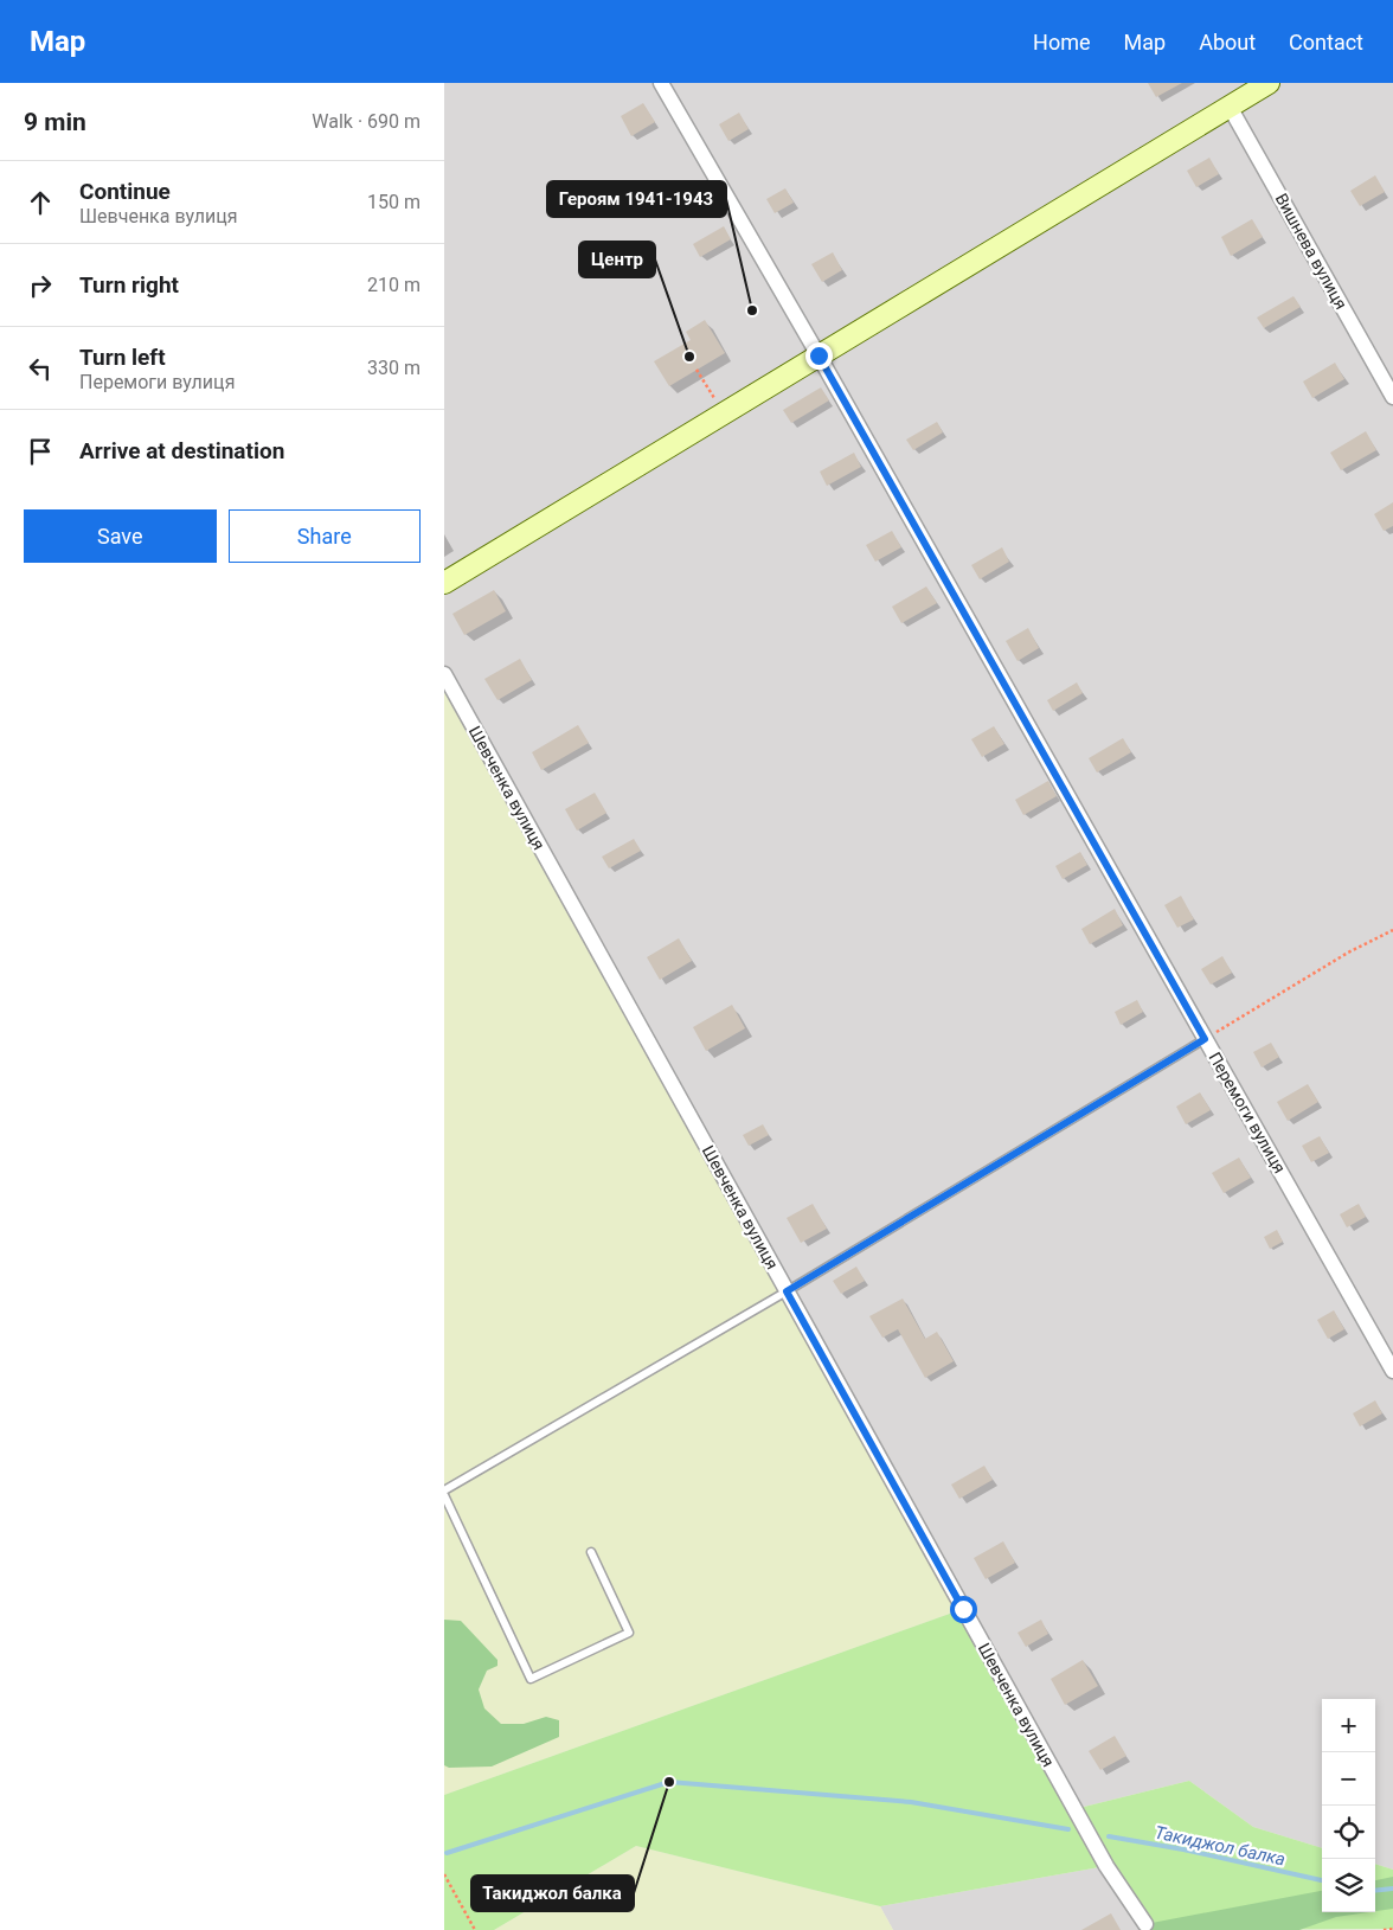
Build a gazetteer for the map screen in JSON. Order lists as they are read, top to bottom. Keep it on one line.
{"streets":{"street":["Вишнева вулиця","Шевченка вулиця","Перемоги вулиця"]},"water":["Такиджол балка"],"places":["Героям 1941-1943","Центр","Такиджол балка"],"page":{"header":"Map","nav":["Home","Map","About","Contact"],"heading":["9 min","Walk · 690 m"],"list":[["Continue","Шевченка вулиця","150 m"],["Turn right","210 m"],["Turn left","Перемоги вулиця","330 m"],"Arrive at destination"],"buttons":["Save","Share"],"map_buttons":["+","−"]}}
